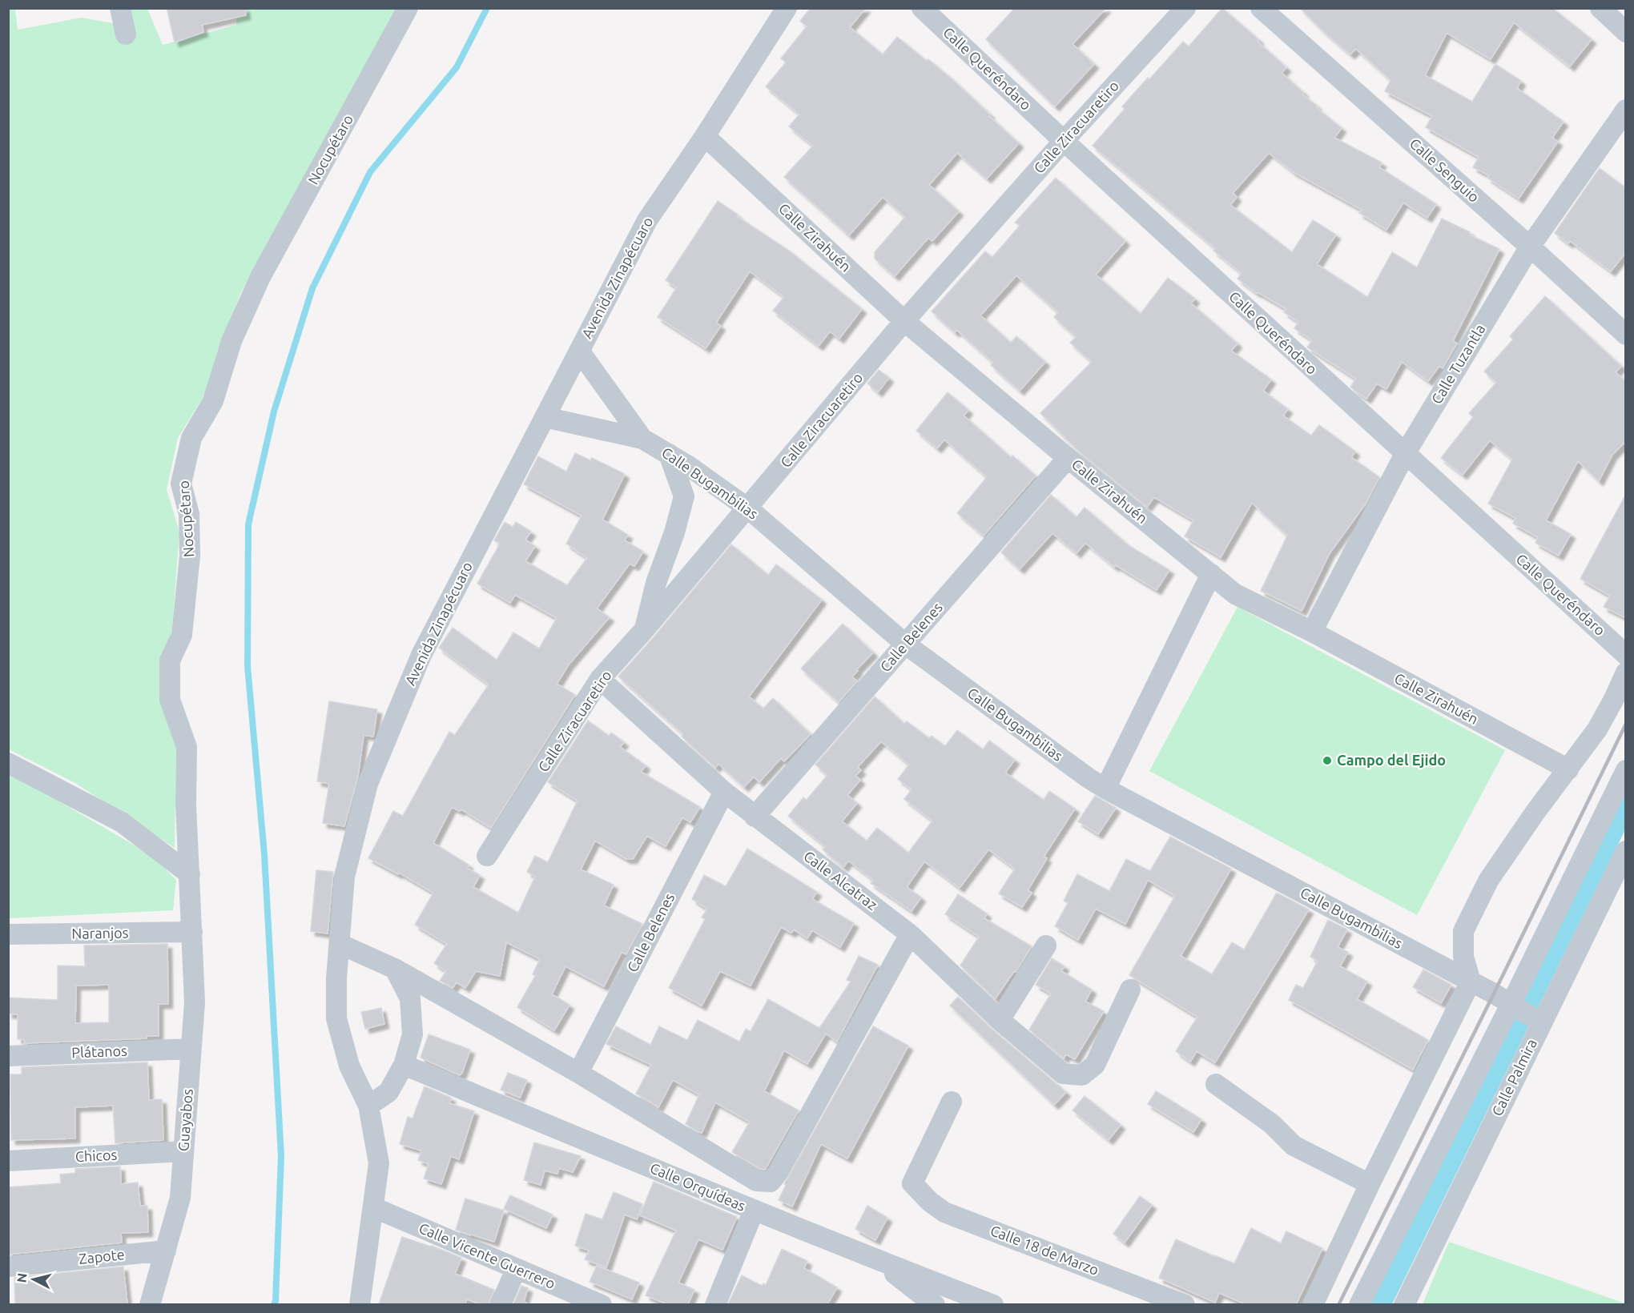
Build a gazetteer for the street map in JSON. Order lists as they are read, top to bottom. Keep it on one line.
{"streets":{"street":["Calle Queréndaro","Calle Ziracuaretiro","Nocupétaro","Calle Senguio","Calle Zirahuén","Avenida Zinapécuaro","Calle Tuzantla","Calle Bugambilias","Calle Belenes","Calle Alcatraz","Naranjos","Plátanos","Calle Palmira","Guayabos","Chicos","Calle Orquídeas","Calle 18 de Marzo","Calle Vicente Guerrero","Zapote"]},"crossings":[["Calle Queréndaro","Calle Ziracuaretiro"],["Calle Queréndaro","Calle Tuzantla"],["Calle Ziracuaretiro","Calle Zirahuén"],["Calle Ziracuaretiro","Calle Bugambilias"],["Calle Ziracuaretiro","Calle Alcatraz"],["Nocupétaro","Naranjos"],["Nocupétaro","Guayabos"],["Calle Senguio","Calle Tuzantla"],["Calle Zirahuén","Avenida Zinapécuaro"],["Calle Zirahuén","Calle Tuzantla"],["Calle Zirahuén","Calle Belenes"],["Avenida Zinapécuaro","Calle Bugambilias"],["Avenida Zinapécuaro","Calle Vicente Guerrero"],["Calle Bugambilias","Calle Belenes"],["Calle Bugambilias","Calle Palmira"],["Calle Belenes","Calle Alcatraz"],["Naranjos","Guayabos"],["Plátanos","Guayabos"],["Guayabos","Chicos"],["Guayabos","Zapote"]],"places":["Campo del Ejido"],"north":"left"}
